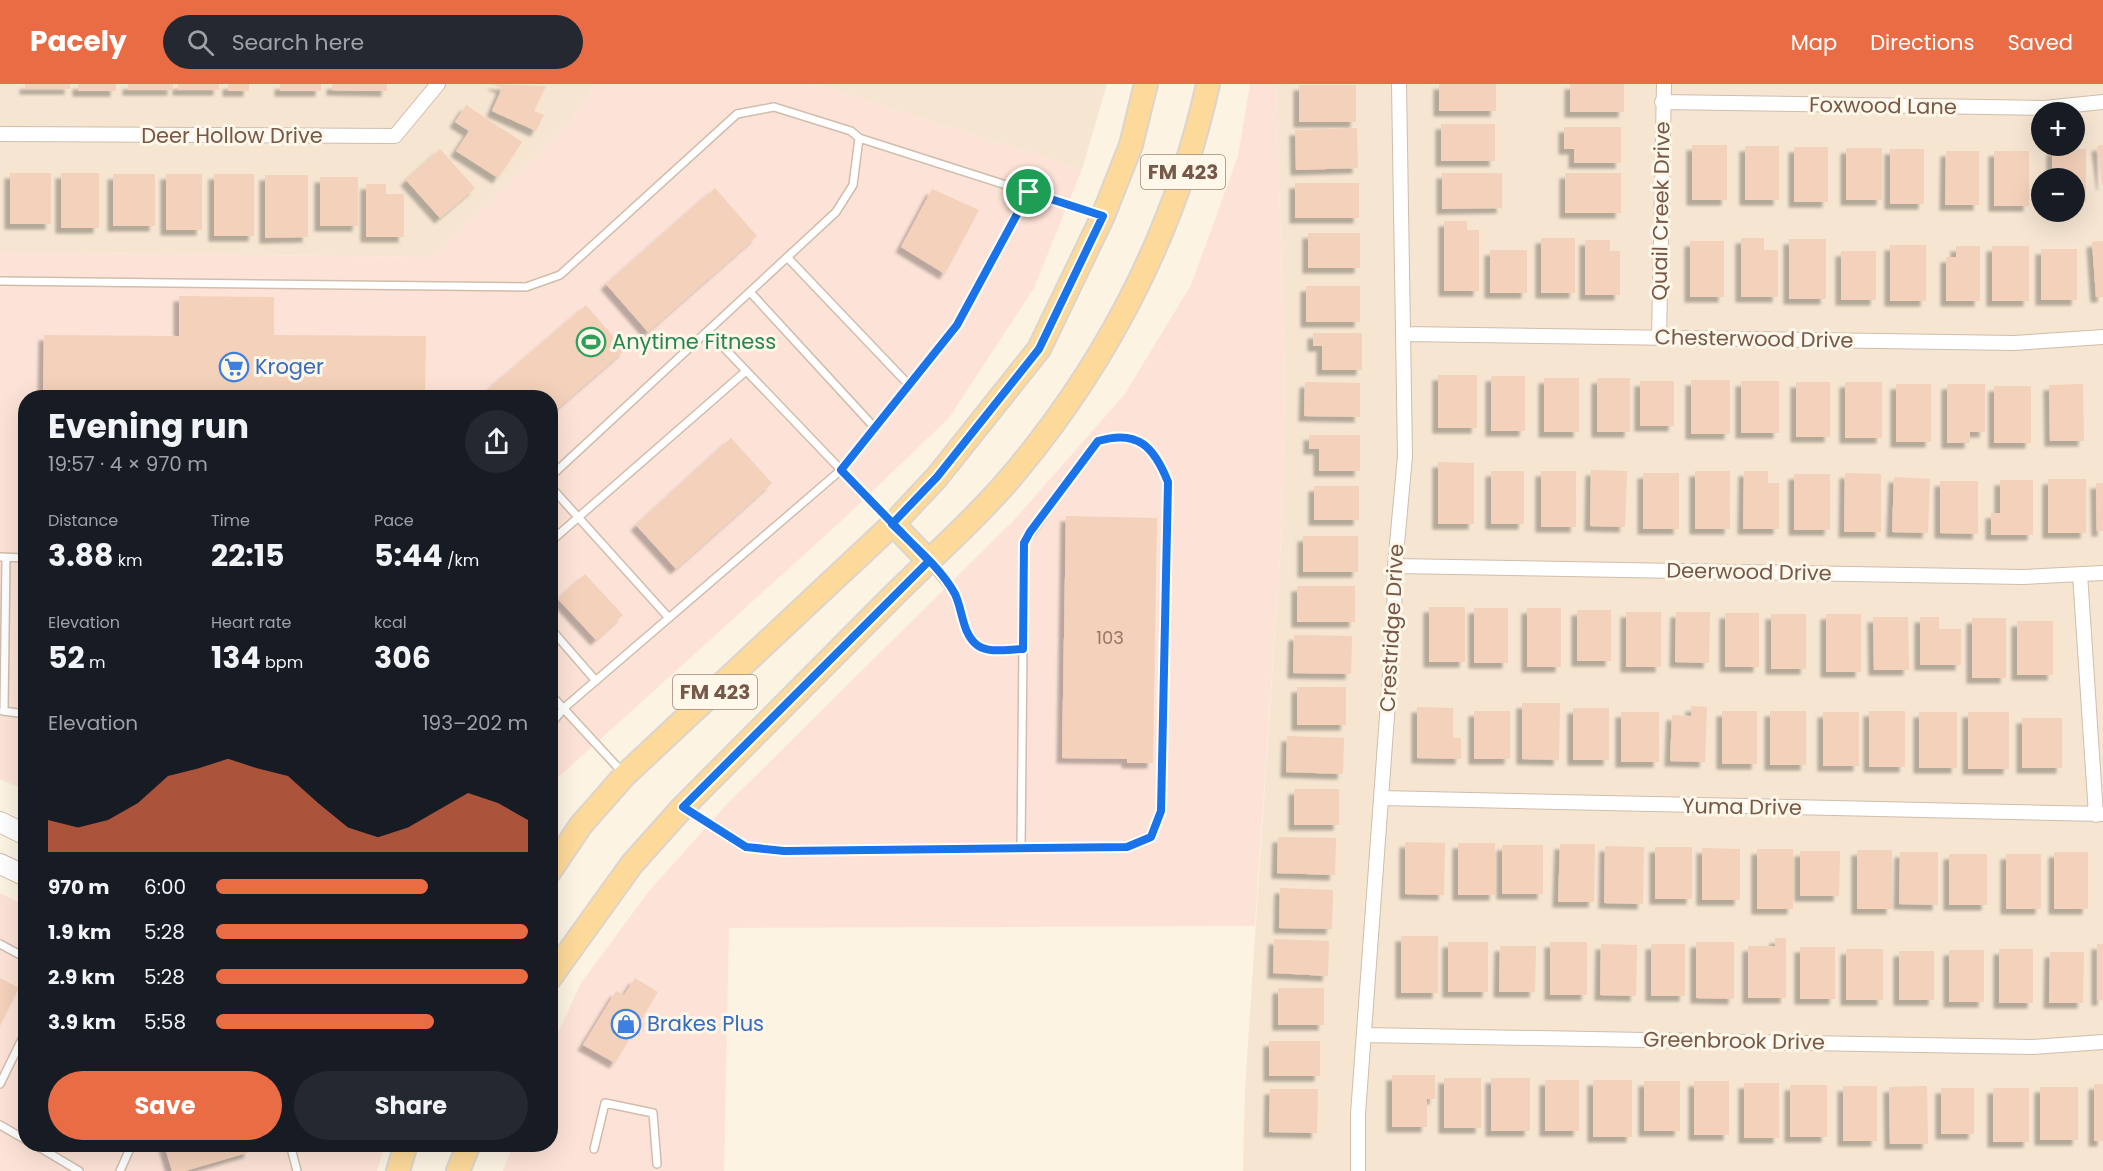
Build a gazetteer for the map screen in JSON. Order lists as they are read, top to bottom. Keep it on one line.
{"streets":{"main road":["FM 423"],"street":["Foxwood Lane","Deer Hollow Drive","Quail Creek Drive","Chesterwood Drive","Deerwood Drive","Crestridge Drive","Yuma Drive","Greenbrook Drive"]},"crossings":[["Foxwood Lane","Quail Creek Drive"],["Quail Creek Drive","Chesterwood Drive"],["Chesterwood Drive","Crestridge Drive"],["Deerwood Drive","Crestridge Drive"],["Crestridge Drive","Yuma Drive"],["Crestridge Drive","Greenbrook Drive"]],"places":{"sports":["Anytime Fitness"],"supermarket":["Kroger"],"shop":["Brakes Plus"]},"house_numbers":["103"],"page":{"header":"Pacely","search":"Search here","nav":["Map","Directions","Saved"],"map_buttons":["+","−"],"heading":["Evening run","19:57 · 4 × 970 m"],"stats":[["Distance","3.88 km"],["Time","22:15"],["Pace","5:44 /km"],["Elevation","52 m"],["Heart rate","134 bpm"],["kcal","306"]],"chart":["Elevation","193–202 m"],"list":[{"name":"970 m","note":"6:00"},{"name":"1.9 km","note":"5:28"},{"name":"2.9 km","note":"5:28"},{"name":"3.9 km","note":"5:58"}],"buttons":["Save","Share"]}}
